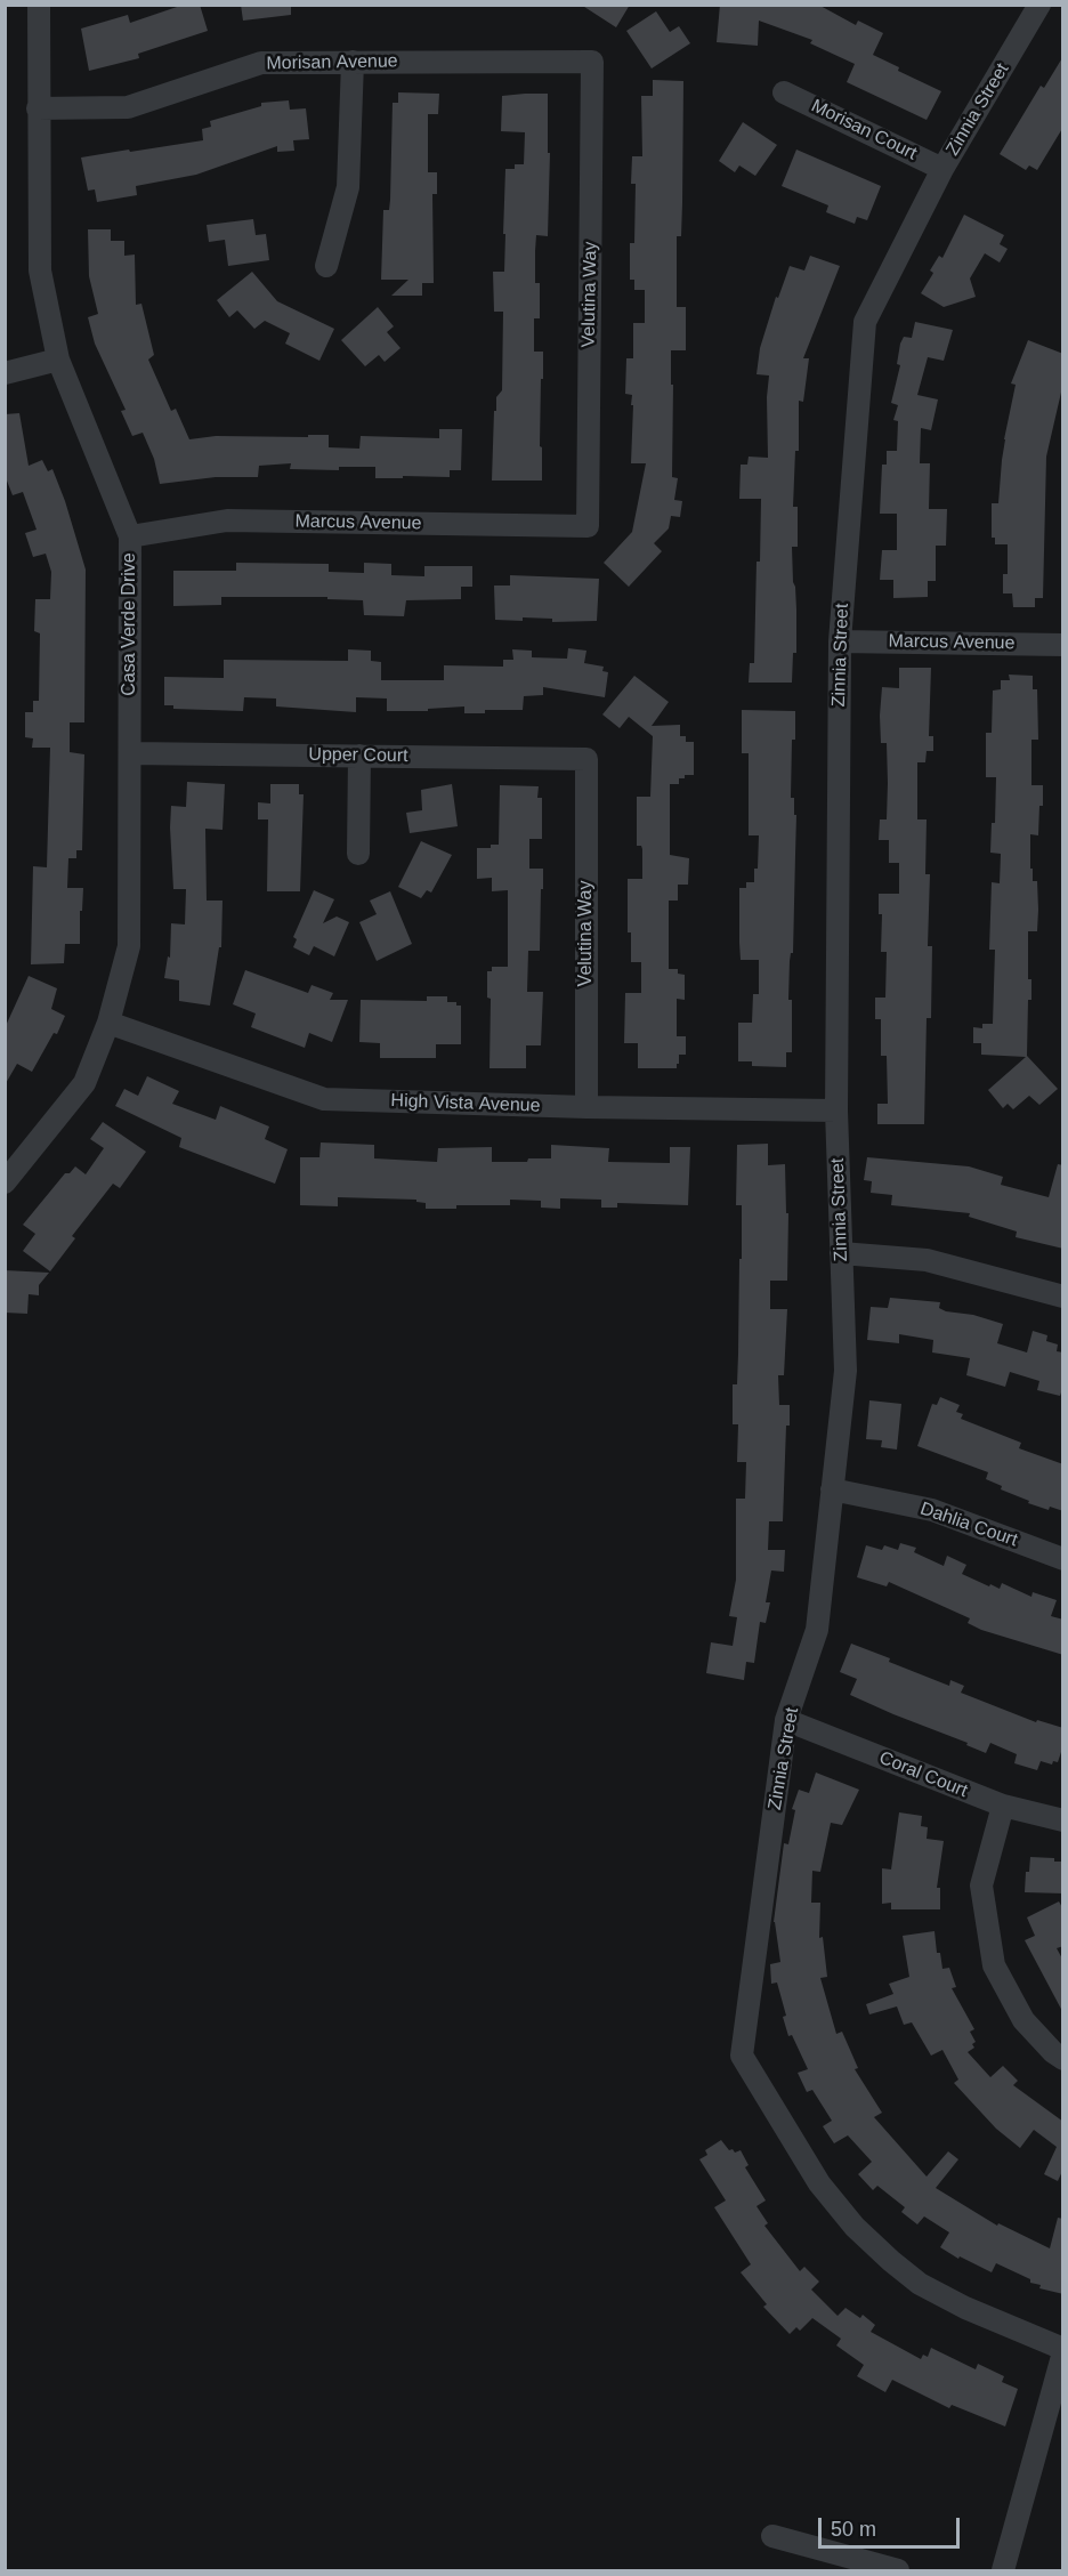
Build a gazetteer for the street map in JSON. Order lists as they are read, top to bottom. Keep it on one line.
{"streets":{"street":["Morisan Avenue","Zinnia Street","Morisan Court","Velutina Way","Marcus Avenue","Casa Verde Drive","Upper Court","High Vista Avenue","Dahlia Court","Coral Court"]},"crossings":[["Morisan Avenue","Velutina Way"],["Morisan Avenue","Casa Verde Drive"],["Zinnia Street","Morisan Court"],["Zinnia Street","Marcus Avenue"],["Zinnia Street","High Vista Avenue"],["Zinnia Street","Dahlia Court"],["Zinnia Street","Coral Court"],["Velutina Way","Marcus Avenue"],["Velutina Way","Upper Court"],["Velutina Way","High Vista Avenue"],["Marcus Avenue","Casa Verde Drive"],["Casa Verde Drive","Upper Court"],["Casa Verde Drive","High Vista Avenue"]],"scale_bar":"50 m"}
